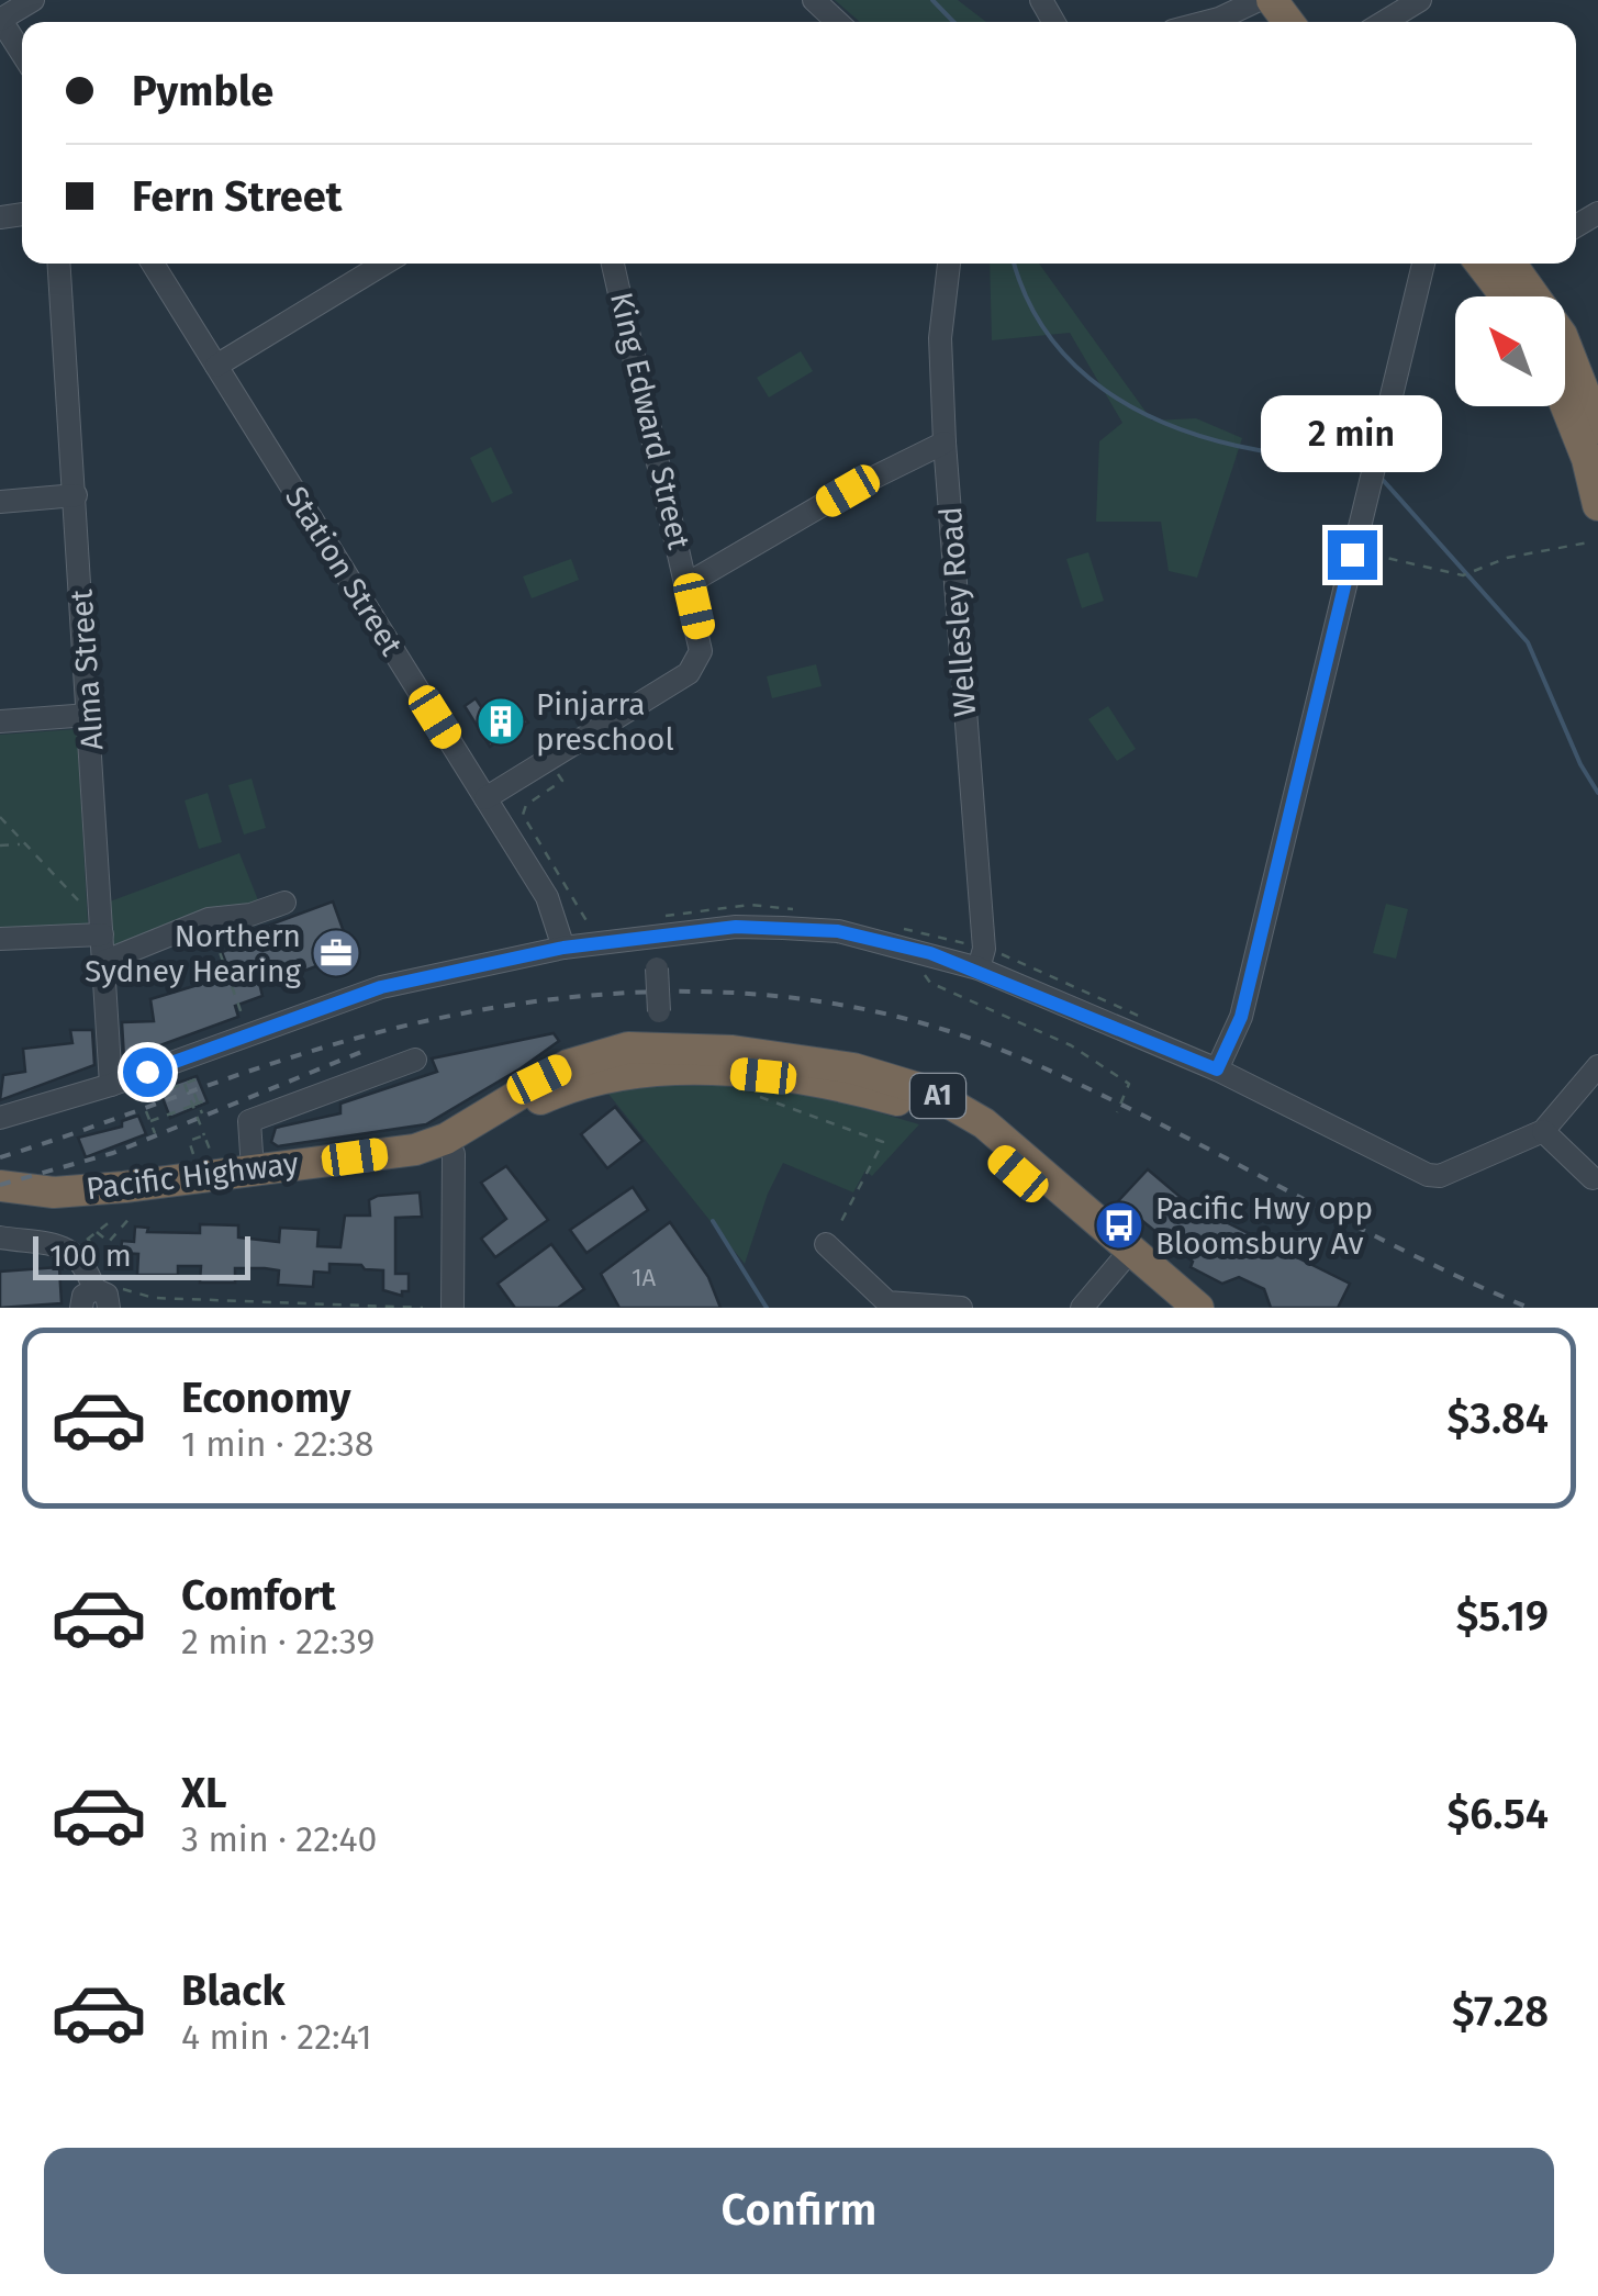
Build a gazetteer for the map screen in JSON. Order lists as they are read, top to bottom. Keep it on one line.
{"streets":{"highway":["A1","Pacific Highway"],"street":["King Edward Street","Station Street","Wellesley Road","Alma Street"]},"crossings":[["King Edward Street","Station Street"]],"places":{"building":["Pinjarra preschool"],"office":["Northern Sydney Hearing"],"bus stop":["Pacific Hwy opp Bloomsbury Av"]},"house_numbers":["1A"],"scale_bar":"100 m","north":"top left","page":{"banner":["Pymble","Fern Street"],"bubble":"2 min","scale":"100 m","list":[{"name":"Economy","note":"1 min · 22:38","value":"$3.84"},{"name":"Comfort","note":"2 min · 22:39","value":"$5.19"},{"name":"XL","note":"3 min · 22:40","value":"$6.54"},{"name":"Black","note":"4 min · 22:41","value":"$7.28"}],"buttons":"Confirm"}}
